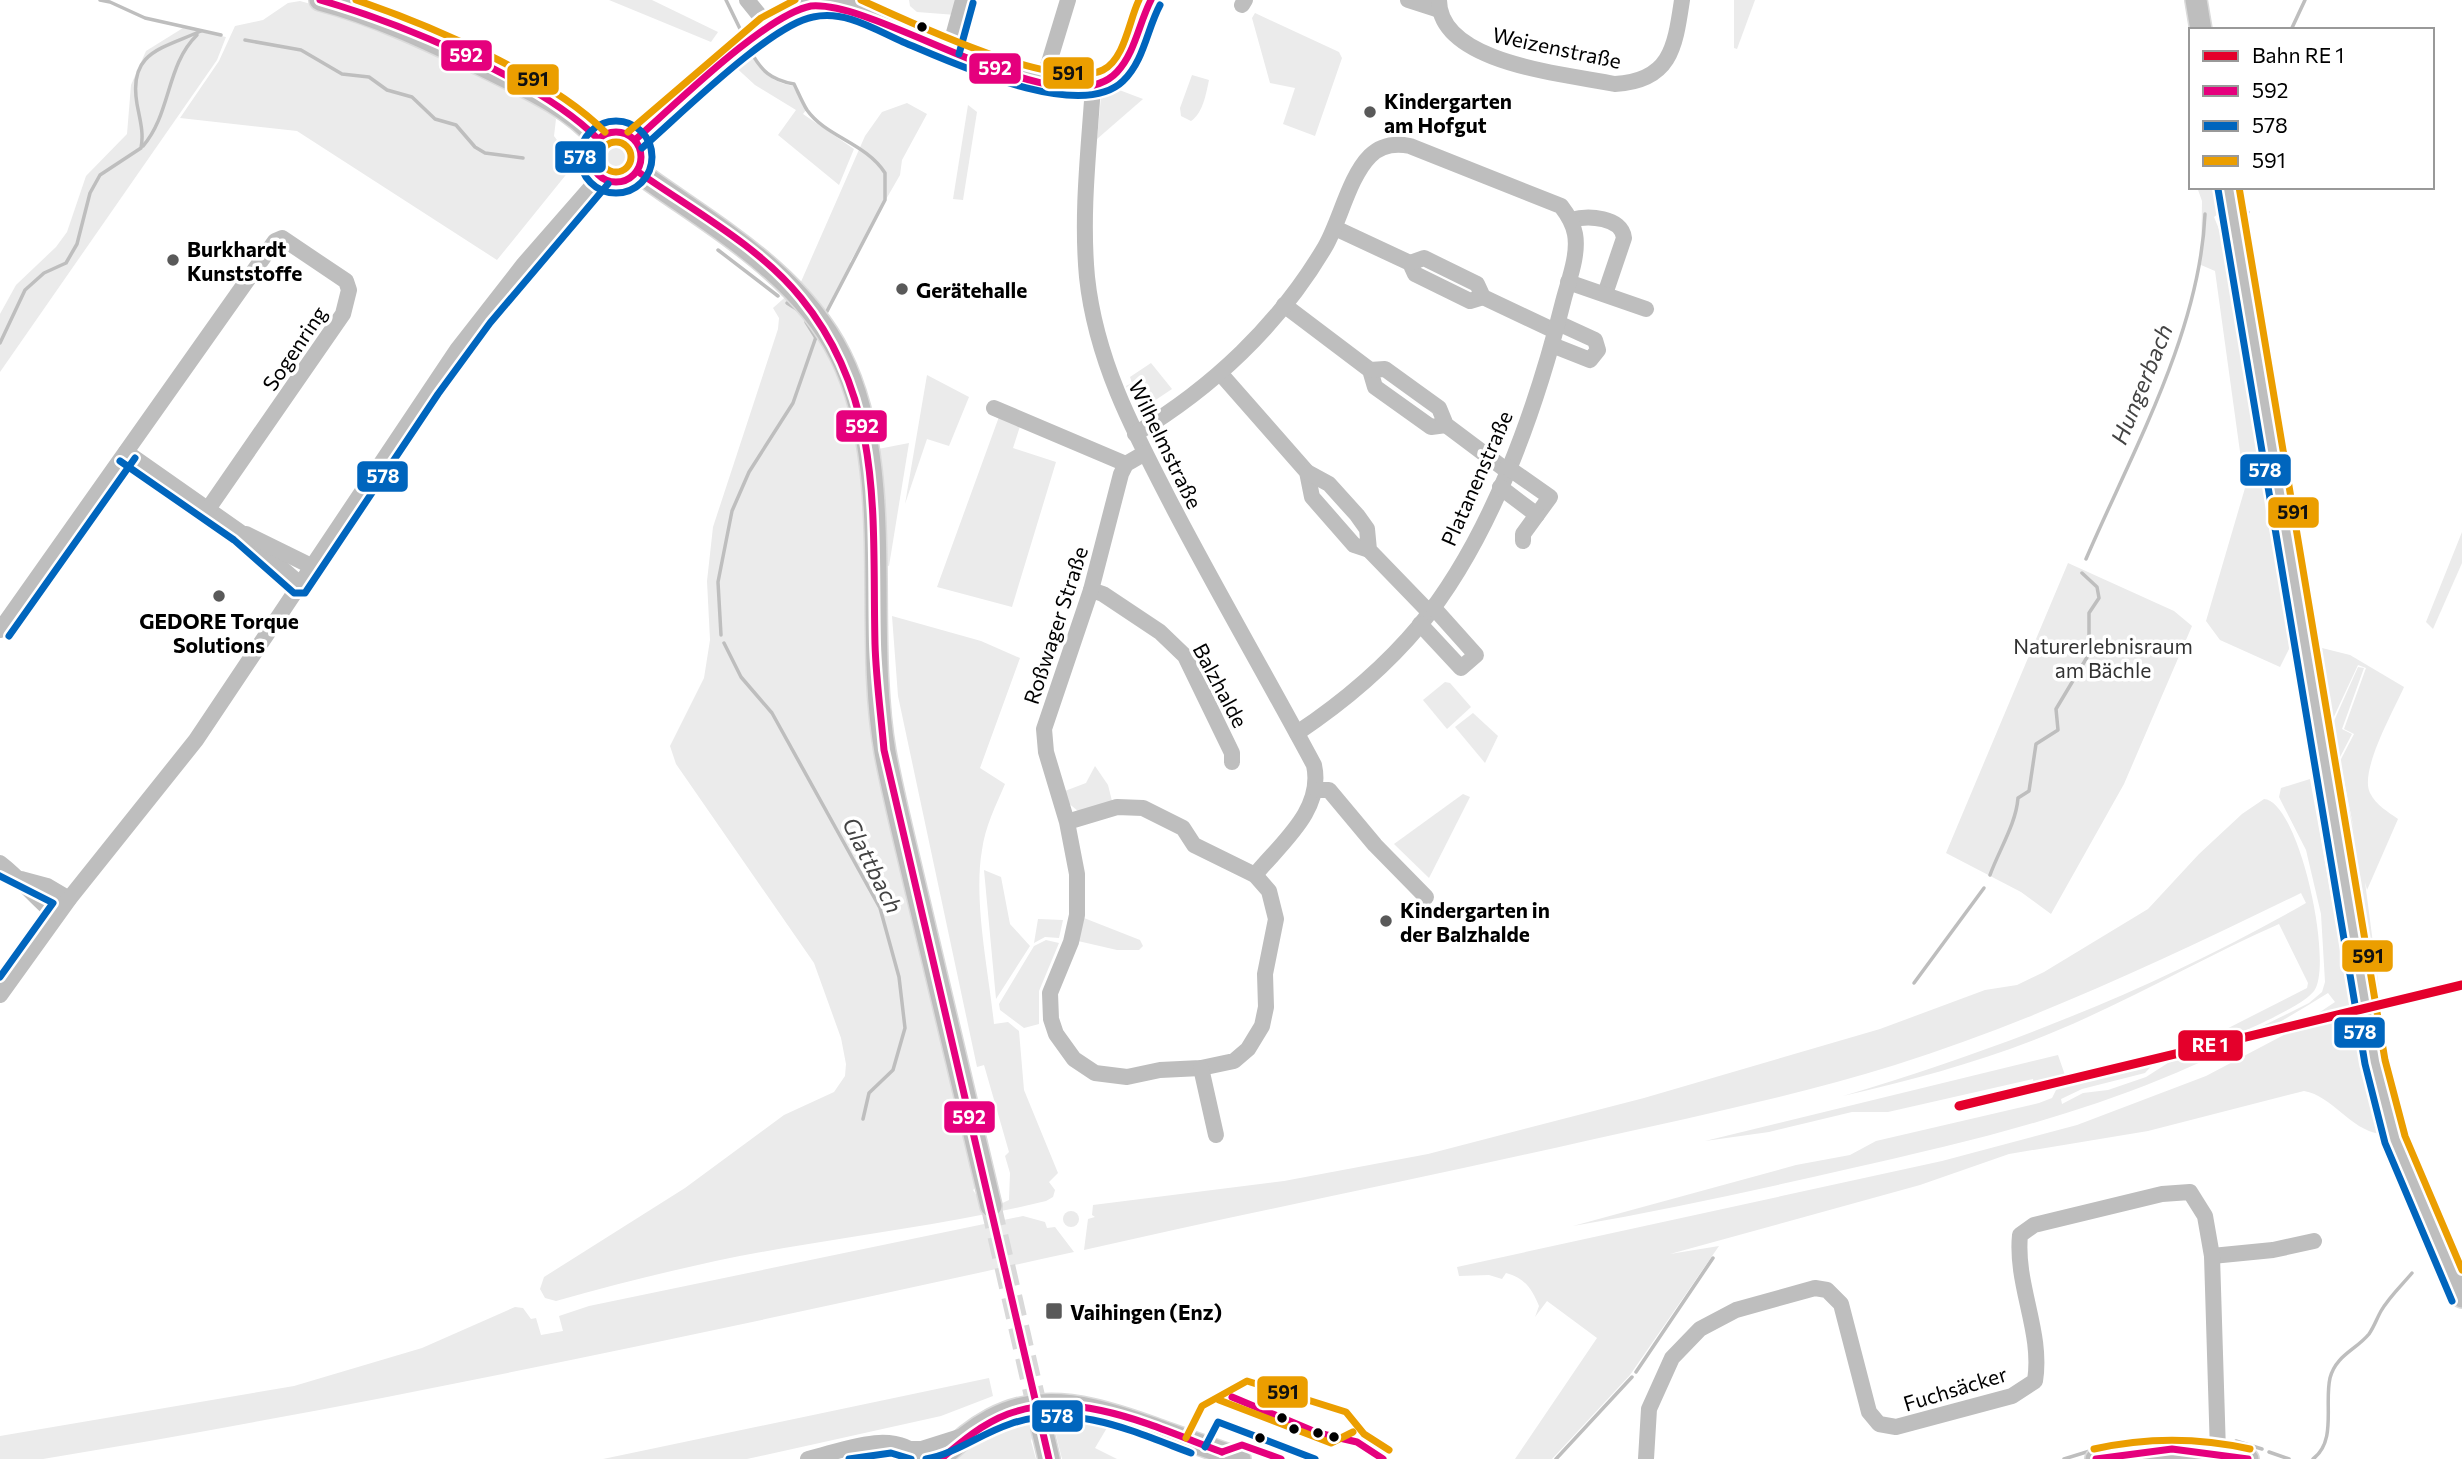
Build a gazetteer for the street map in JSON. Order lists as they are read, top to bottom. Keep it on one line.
{"streets":{"street":["Weizenstraße","Sogenring","Wilhelmstraße","Platanenstraße","Roßwager Straße","Balzhalde","Fuchsäcker"]},"crossings":[["Wilhelmstraße","Platanenstraße"],["Roßwager Straße","Balzhalde"]],"water":["Hungerbach","Glattbach"],"parks":["Naturerlebnisraum am Bächle"],"places":{"other":["Kindergarten am Hofgut","Burkhardt Kunststoffe","Gerätehalle","GEDORE Torque Solutions","Kindergarten in der Balzhalde"],"transit":["Vaihingen (Enz)"]},"lines":["transit line 592","transit line 591","transit line 578"],"legend":["Bahn RE 1","592","578","591"]}
